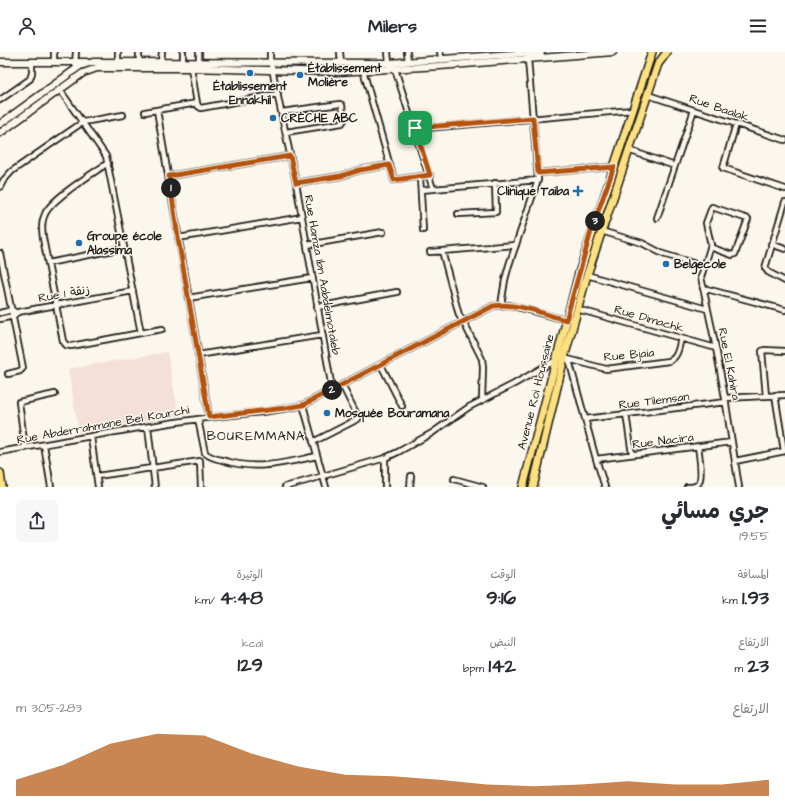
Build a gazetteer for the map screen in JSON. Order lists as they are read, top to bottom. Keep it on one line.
{"streets":{"main road":["Avenue Roi Houssaine"],"street":["Rue Baalak","Rue Hamza Ibn Aabdelmotaleb","Rue 1 زنقة","Rue Dimachk","Rue Bjaia","Rue El Kahira","Rue Tilemsan","Rue Abderrahmane Bel Kourchi","Rue Nacira"]},"crossings":[["Rue Baalak","Avenue Roi Houssaine"],["Rue Hamza Ibn Aabdelmotaleb","Rue Abderrahmane Bel Kourchi"],["Rue Dimachk","Rue Bjaia"],["Rue Dimachk","Rue El Kahira"],["Rue Dimachk","Avenue Roi Houssaine"],["Rue Bjaia","Avenue Roi Houssaine"],["Rue El Kahira","Rue Tilemsan"],["Rue El Kahira","Rue Nacira"],["Avenue Roi Houssaine","Rue Abderrahmane Bel Kourchi"]],"districts":["BOUREMMANA"],"places":{"other":["Établissement Ennakhil","Établissement Molière","CRÈCHE ABC","Groupe école Alassima","Belgecole","Mosquée Bouramana"],"health":["Clinique Taiba"]},"page":{"header":"Milers","pins":["1","3","2"],"heading":["جري مسائي","19:55"],"stats":[["المسافة","1.93 km"],["الوقت","9:16"],["الوتيرة","4:48 /km"],["الارتفاع","23 m"],["النبض","142 bpm"],["kcal","129"]],"chart":["الارتفاع","283–305 m"]}}
